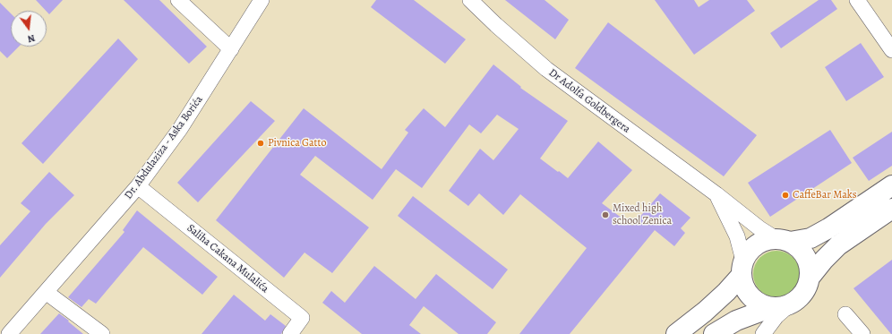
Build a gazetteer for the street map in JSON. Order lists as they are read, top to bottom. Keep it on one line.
{"streets":{"street":["Dr Adolfa Goldbergera","Dr. Abdulaziza - Aska Borića","Saliha Cakana Mulalića"]},"crossings":[["Dr. Abdulaziza - Aska Borića","Saliha Cakana Mulalića"]],"places":["Pivnica Gatto","CaffeBar Maks","Mixed high school Zenica"],"north":"bottom"}
